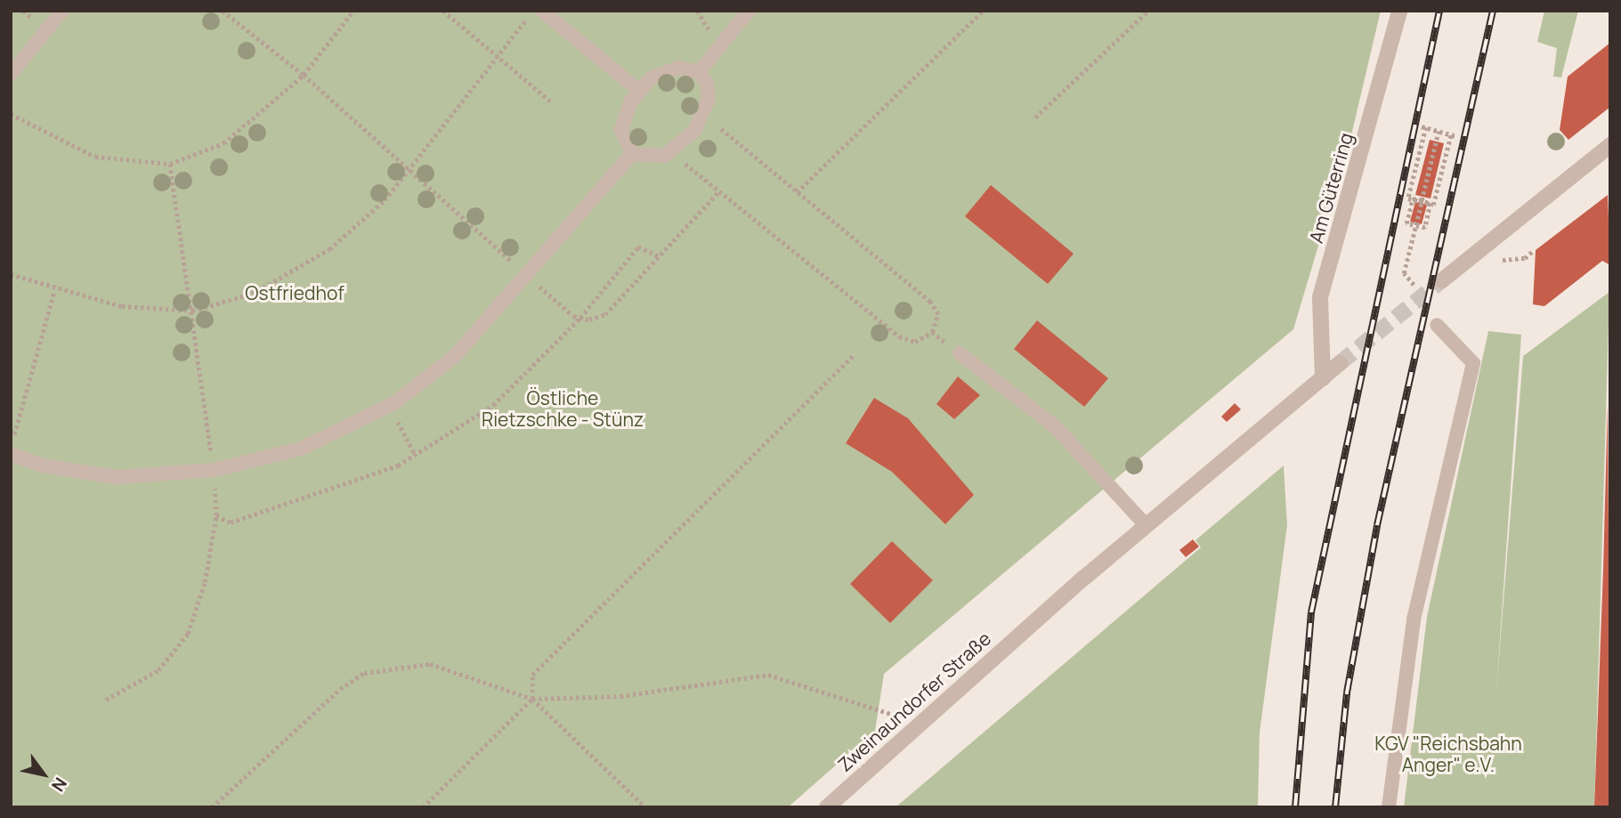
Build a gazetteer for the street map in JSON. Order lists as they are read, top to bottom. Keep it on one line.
{"streets":{"street":["Am Güterring","Zweinaundorfer Straße"]},"crossings":[["Am Güterring","Zweinaundorfer Straße"]],"parks":["Ostfriedhof","Östliche Rietzschke - Stünz","KGV \"Reichsbahn Anger\" e.V."],"north":"bottom right"}
